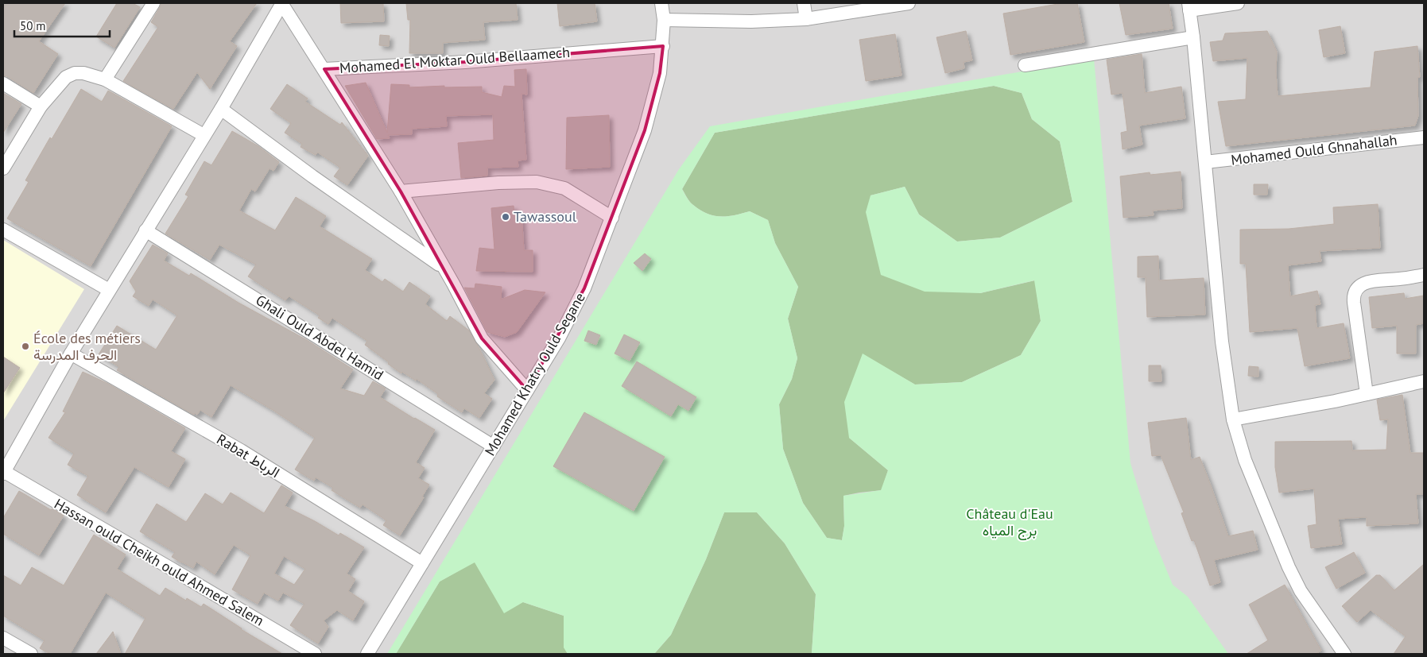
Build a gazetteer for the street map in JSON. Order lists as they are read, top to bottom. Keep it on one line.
{"streets":{"street":["Mohamed El Moktar Ould Bellaamech","Mohamed Ould Ghnahallah","Ghali Ould Abdel Hamid","Mohamed Khatry Ould Segane","Rabat الرباط","Hassan ould Cheikh ould Ahmed Salem"]},"crossings":[["Mohamed El Moktar Ould Bellaamech","Mohamed Khatry Ould Segane"],["Ghali Ould Abdel Hamid","Mohamed Khatry Ould Segane"],["Mohamed Khatry Ould Segane","Rabat الرباط"]],"parks":["Château d'Eau برج المياه"],"places":["Tawassoul","École des métiers الحرف المدرسة"],"scale_bar":"50 m"}
